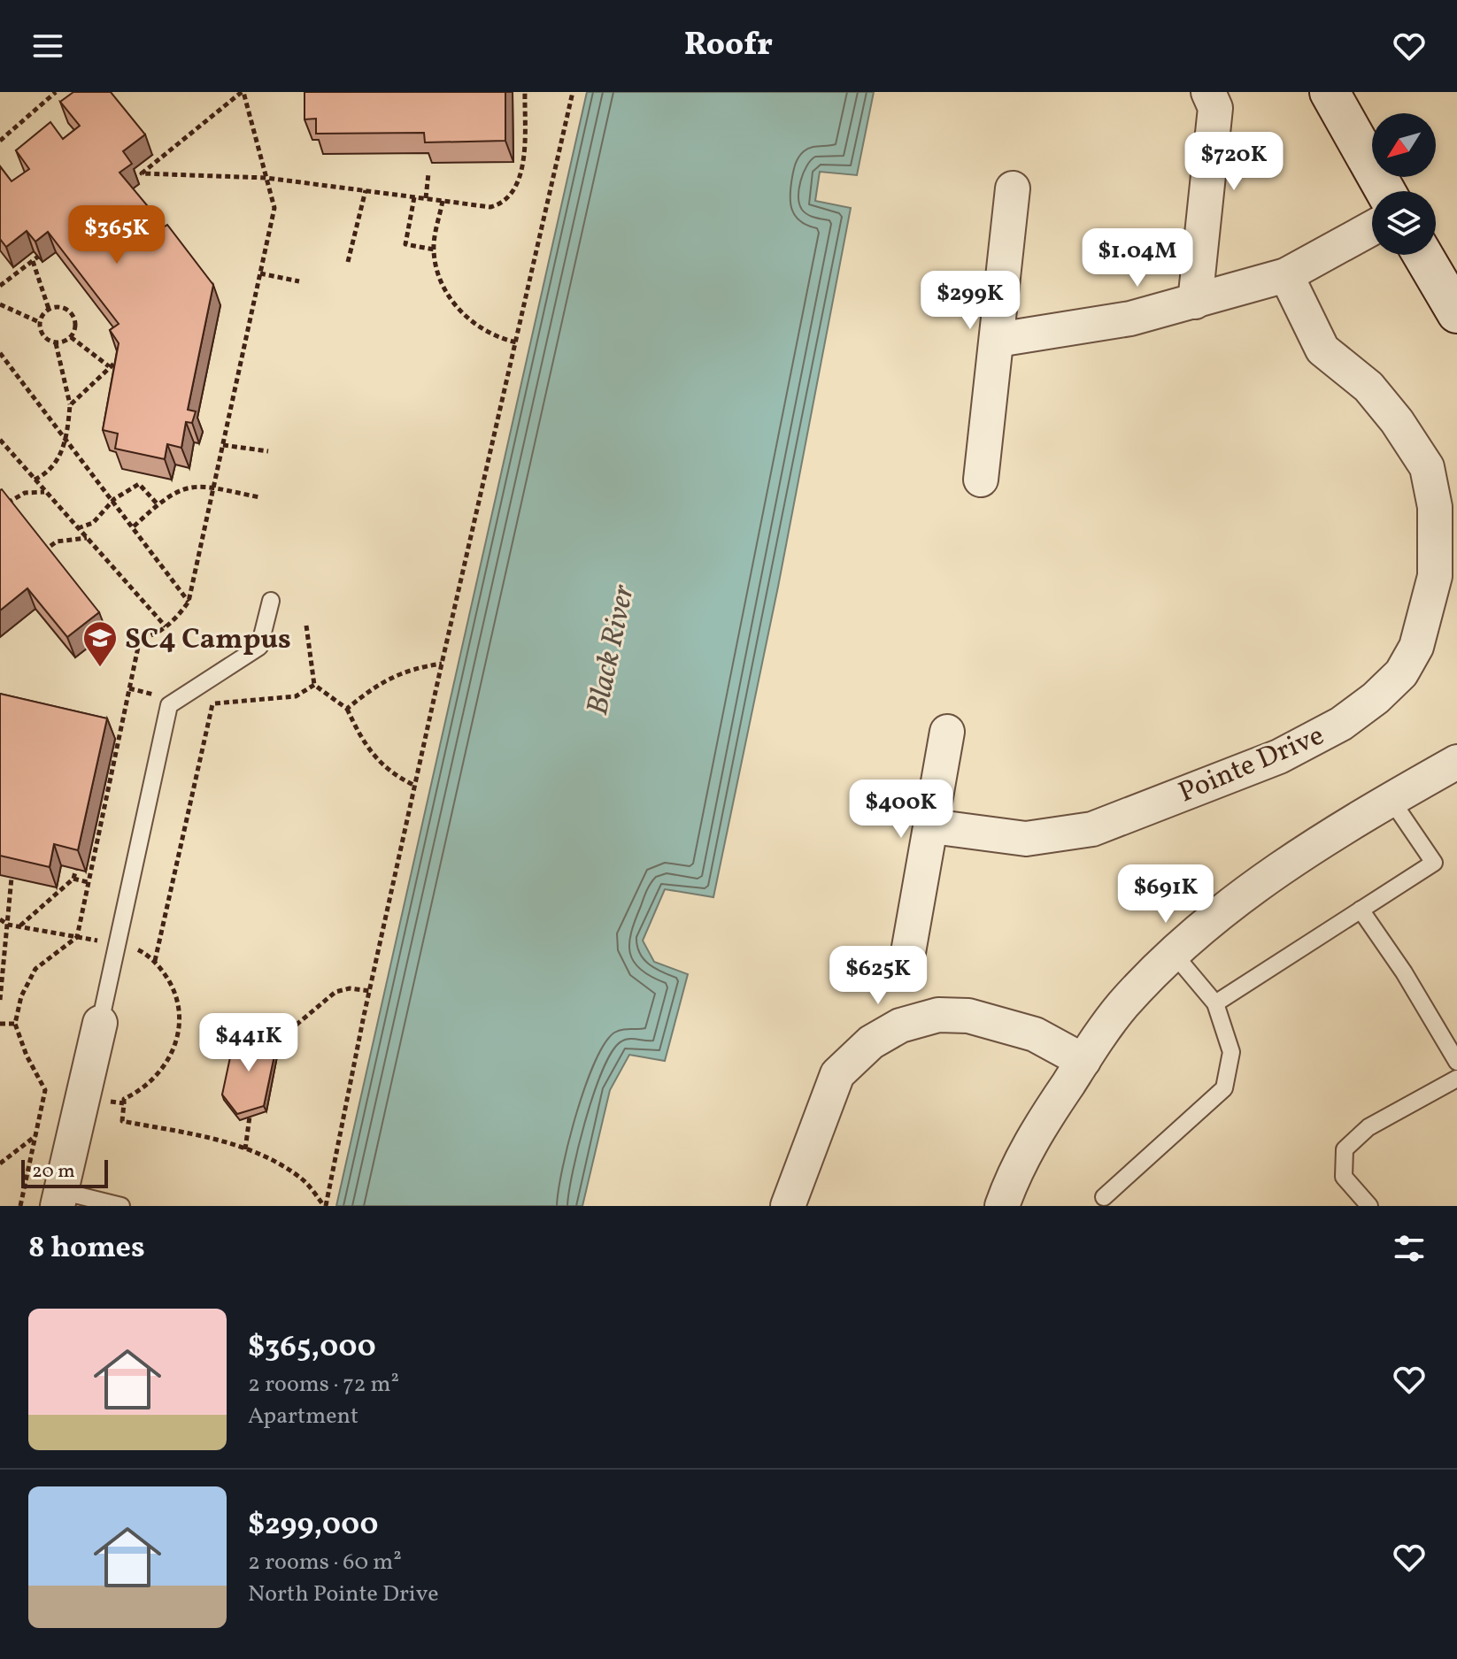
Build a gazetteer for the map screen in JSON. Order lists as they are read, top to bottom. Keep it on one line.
{"streets":{"street":["Pointe Drive"]},"water":["Black River"],"places":{"school or university":["SC4 Campus"]},"scale_bar":"20 m","north":"bottom left","page":{"header":"Roofr","price":["$720K","$365K","$1.04M","$299K","$400K","$691K","$625K","$441K"],"scale":"20 m","heading":"8 homes","list":[{"name":"$365,000","note":"2 rooms · 72 m² · Apartment"},{"name":"$299,000","note":"2 rooms · 60 m² · North Pointe Drive"}]}}
